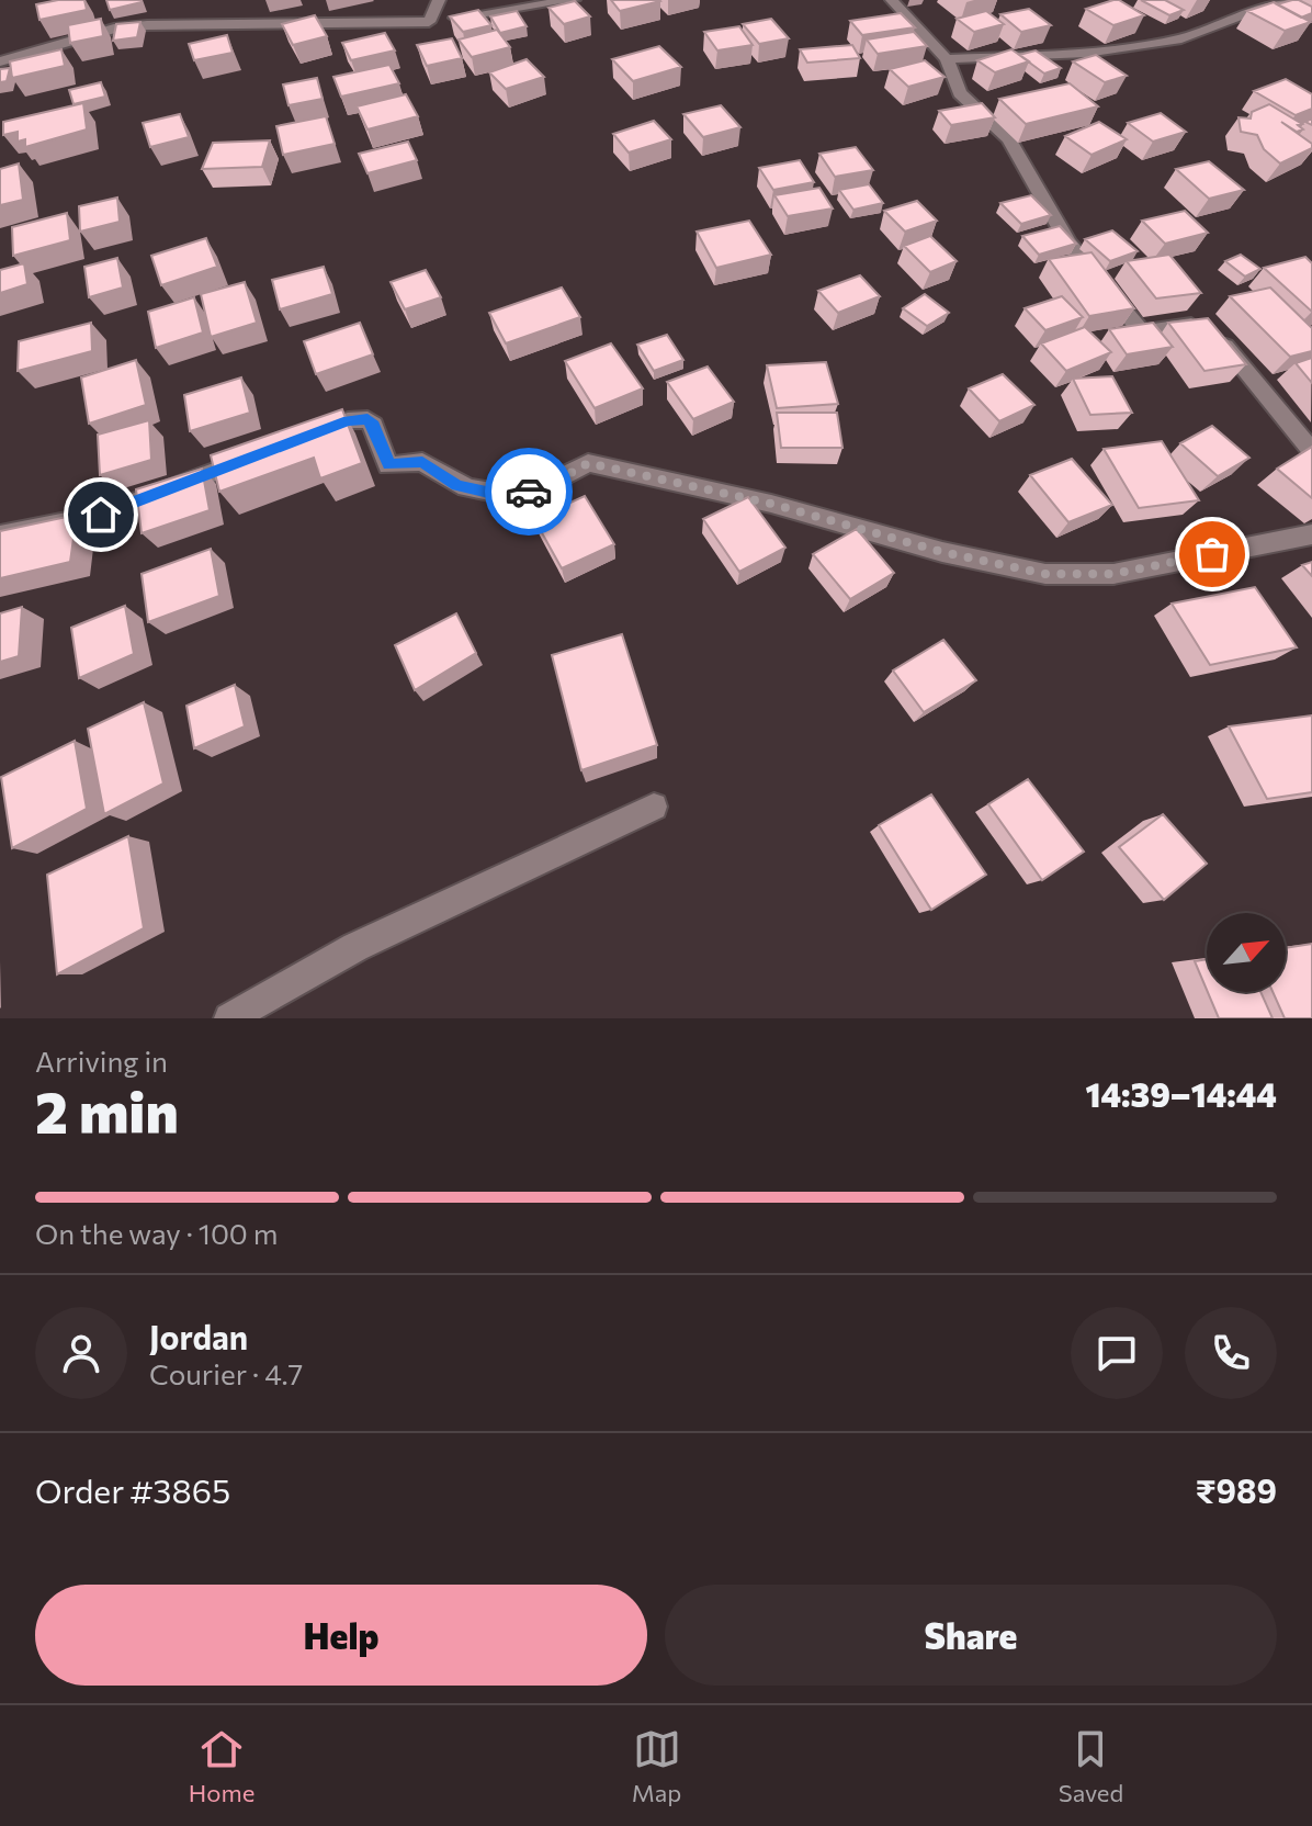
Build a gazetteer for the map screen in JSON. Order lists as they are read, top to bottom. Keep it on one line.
{"north":"top right","page":{"heading":["2 min","Arriving in","14:39–14:44"],"panel":["Jordan","Courier · 4.7","Order #3865","₹989"],"bar":"On the way · 100 m","buttons":["Help","Share"],"tabs":["Home","Map","Saved"]}}
